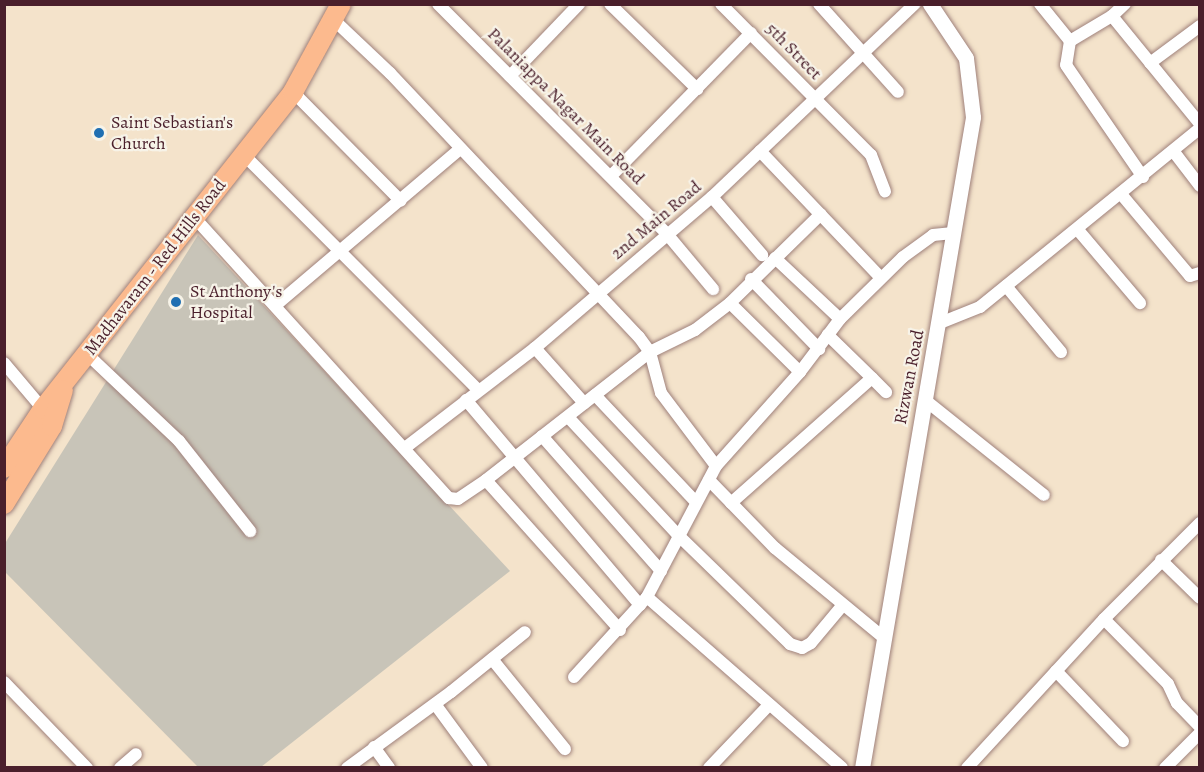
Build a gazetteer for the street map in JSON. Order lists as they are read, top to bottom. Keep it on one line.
{"streets":{"main road":["Madhavaram - Red Hills Road"],"street":["5th Street","Palaniappa Nagar Main Road","2nd Main Road","Rizwan Road"]},"crossings":[["5th Street","2nd Main Road"],["Palaniappa Nagar Main Road","2nd Main Road"]],"places":["Saint Sebastian's Church","St Anthony's Hospital"]}
